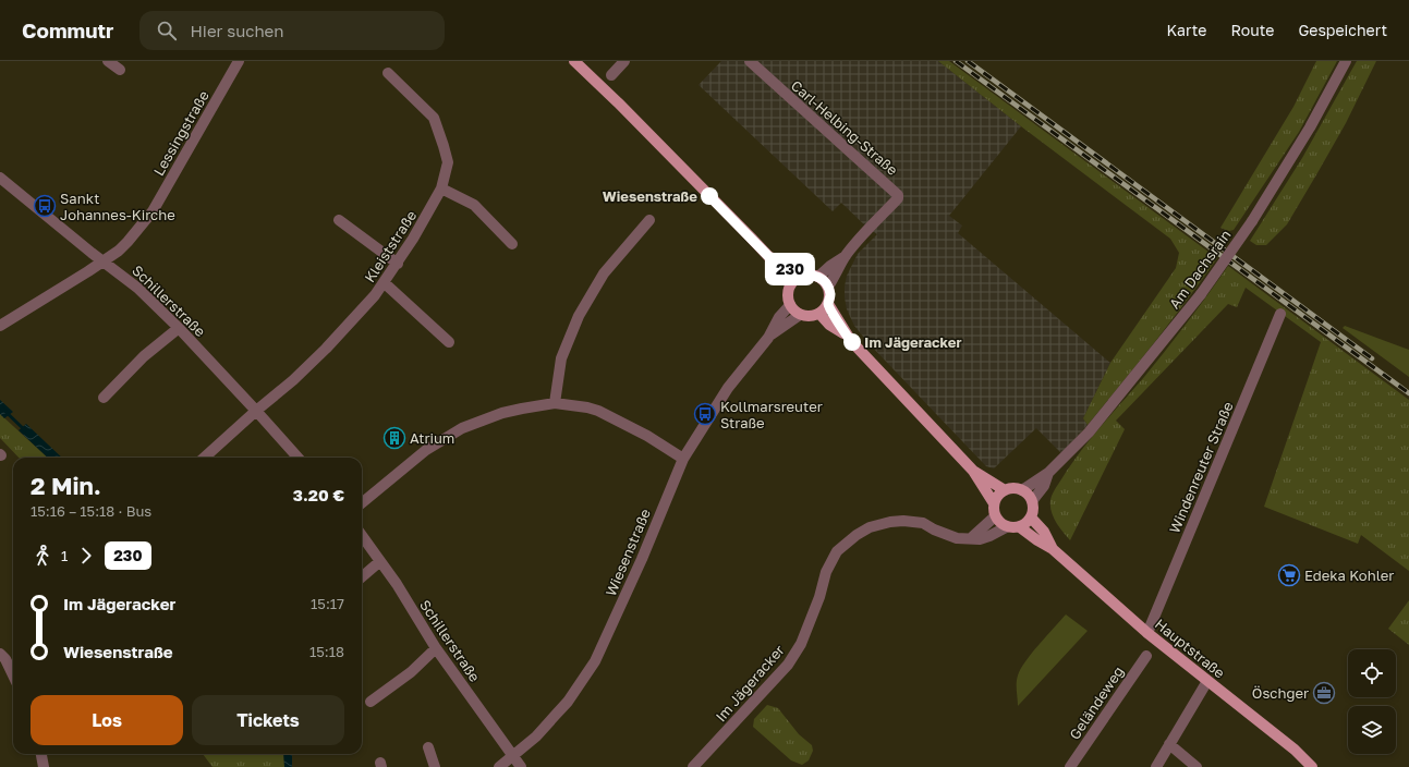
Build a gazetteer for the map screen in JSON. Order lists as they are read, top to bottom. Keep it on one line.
{"streets":{"main road":["Hauptstraße"],"street":["Carl-Helbing-Straße","Lessingstraße","Kleiststraße","Am Dachsrain","Schillerstraße","Windenreuter Straße","Wiesenstraße","Im Jägeracker","Geländeweg"]},"crossings":[["Lessingstraße","Schillerstraße"],["Kleiststraße","Schillerstraße"],["Am Dachsrain","Hauptstraße"],["Am Dachsrain","Im Jägeracker"],["Schillerstraße","Wiesenstraße"],["Windenreuter Straße","Hauptstraße"],["Hauptstraße","Im Jägeracker"]],"places":{"other":["Wiesenstraße","Im Jägeracker"],"bus stop":["Sankt Johannes-Kirche","Kollmarsreuter Straße"],"building":["Atrium"],"supermarket":["Edeka Kohler"],"office":["Öschger"]},"lines":["bus line 230"],"page":{"header":"Commutr","search":"Hier suchen","nav":["Karte","Route","Gespeichert"],"on_map":"230","heading":["2 Min.","15:16 – 15:18 · Bus","3.20 €"],"legs":["1","230"],"list":[{"name":"Im Jägeracker","value":"15:17"},{"name":"Wiesenstraße","value":"15:18"}],"buttons":["Los","Tickets"]}}
